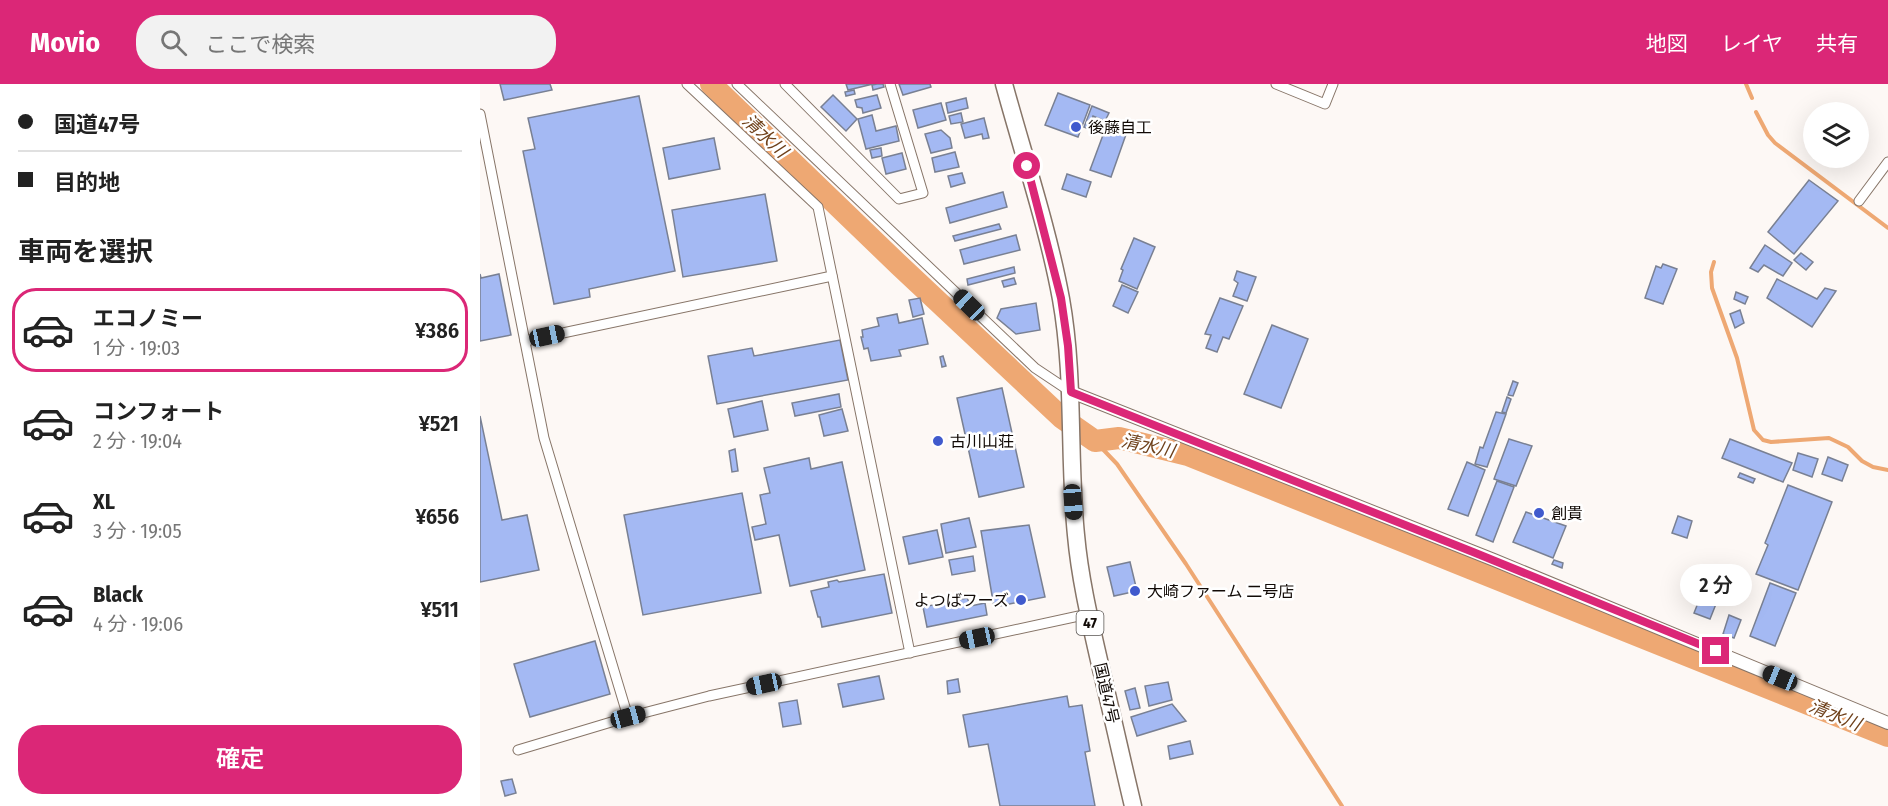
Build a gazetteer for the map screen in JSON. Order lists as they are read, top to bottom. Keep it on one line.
{"streets":{"highway":["47","国道47号"]},"water":["清水川"],"places":["後藤自工","古川山荘","創貴","大崎ファーム 二号店","よつばフーズ"],"page":{"header":"Movio","search":"ここで検索","nav":["地図","レイヤ","共有"],"banner":["国道47号","目的地"],"heading":"車両を選択","list":[{"name":"エコノミー","note":"1 分 · 19:03","value":"¥386"},{"name":"コンフォート","note":"2 分 · 19:04","value":"¥521"},{"name":"XL","note":"3 分 · 19:05","value":"¥656"},{"name":"Black","note":"4 分 · 19:06","value":"¥511"}],"bubble":"2 分","buttons":"確定"}}
